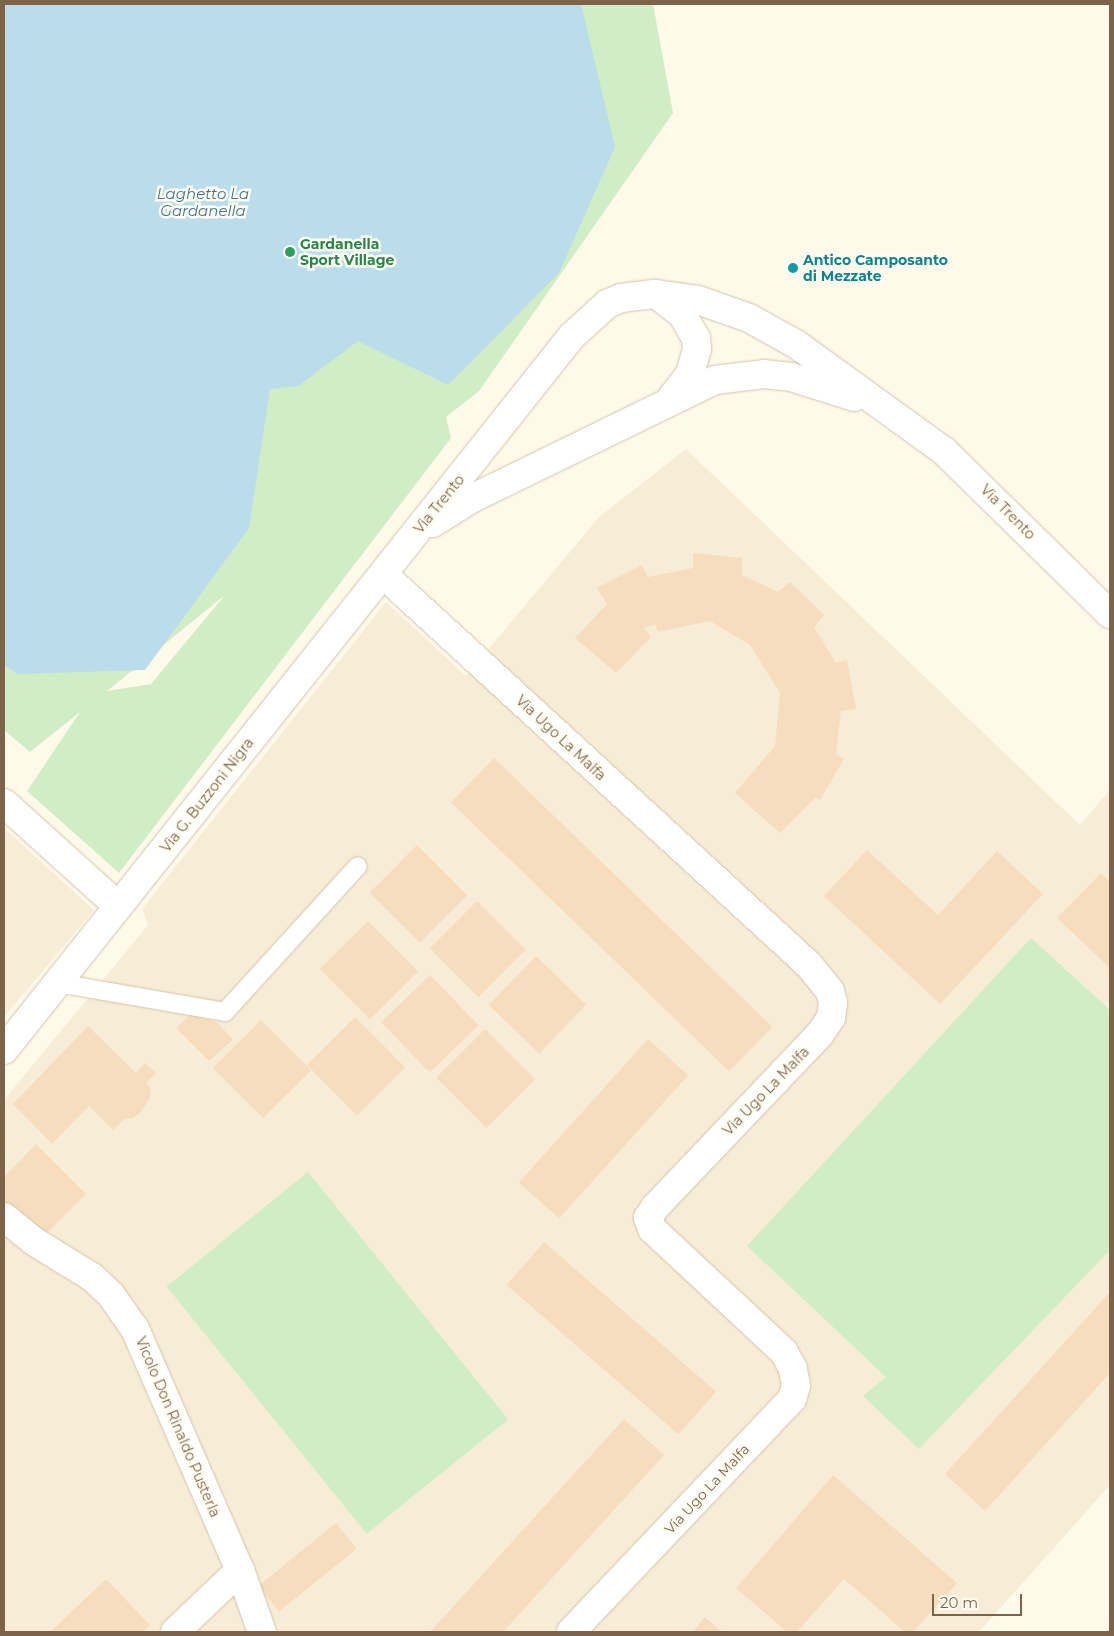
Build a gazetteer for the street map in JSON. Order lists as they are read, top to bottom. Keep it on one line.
{"streets":{"street":["Via Trento","Via Ugo La Malfa","Via G. Buzzoni Nigra","Vicolo Don Rinaldo Pusterla"]},"crossings":[["Via Trento","Via G. Buzzoni Nigra"],["Via Ugo La Malfa","Via G. Buzzoni Nigra"]],"water":["Laghetto La Gardanella"],"places":["Gardanella Sport Village","Antico Camposanto di Mezzate"],"scale_bar":"20 m"}
